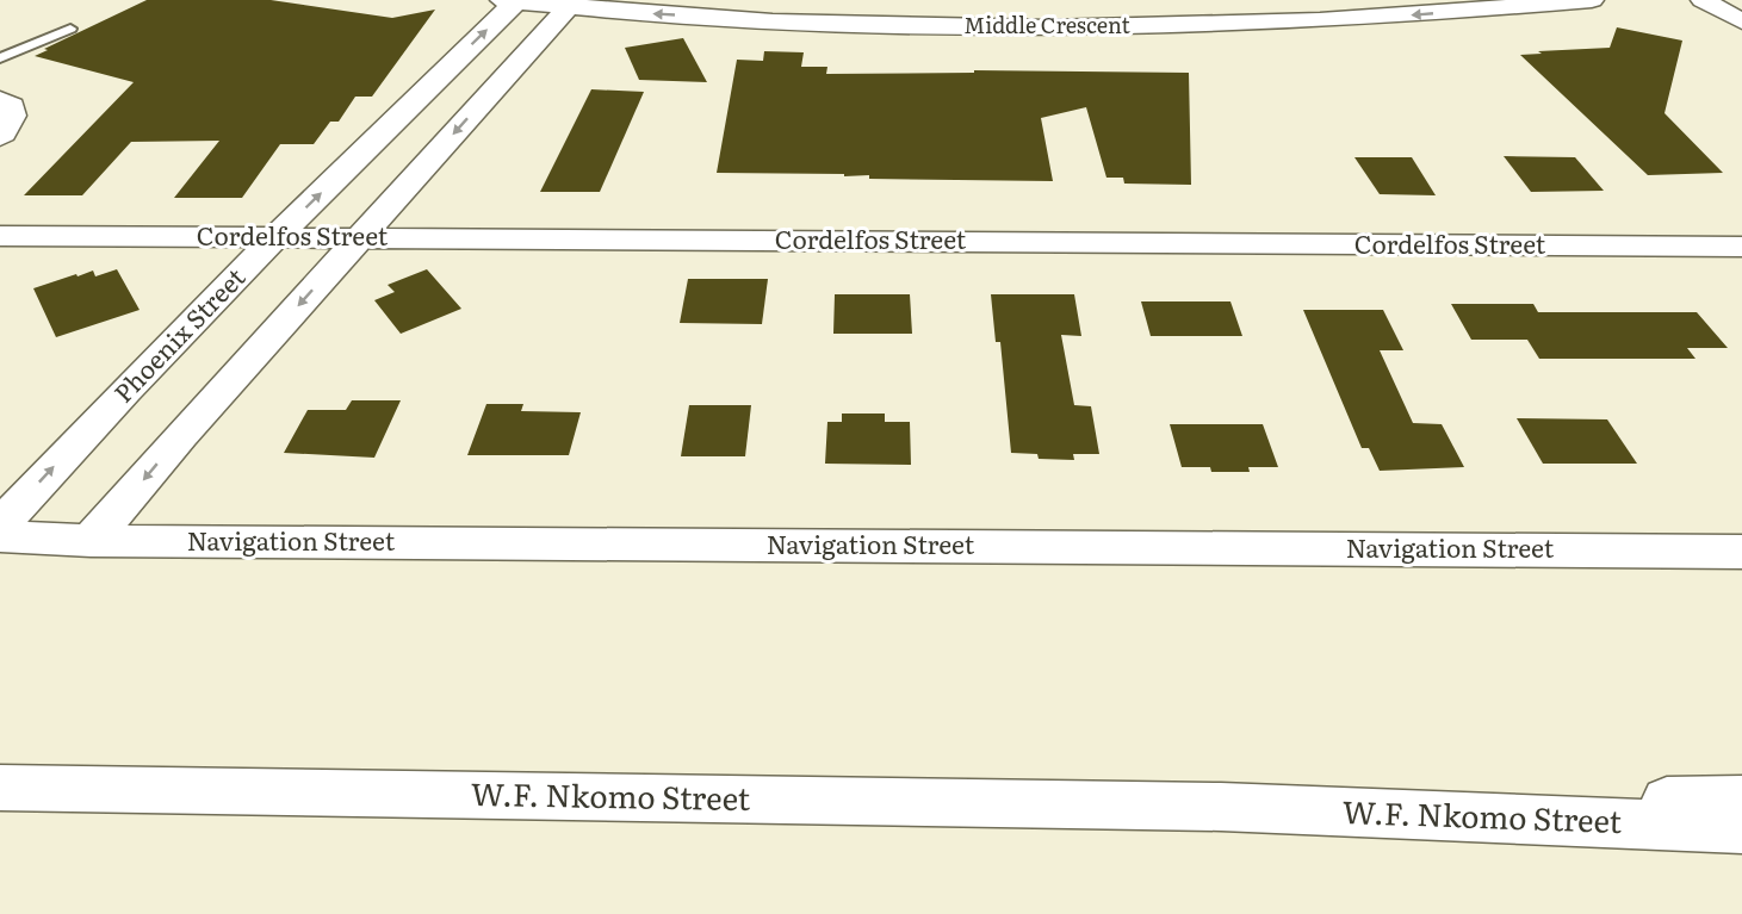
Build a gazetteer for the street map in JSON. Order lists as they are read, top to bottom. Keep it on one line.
{"streets":{"street":["Middle Crescent","Cordelfos Street","Phoenix Street","Navigation Street","W.F. Nkomo Street"]},"crossings":[["Middle Crescent","Phoenix Street"],["Cordelfos Street","Phoenix Street"]]}
